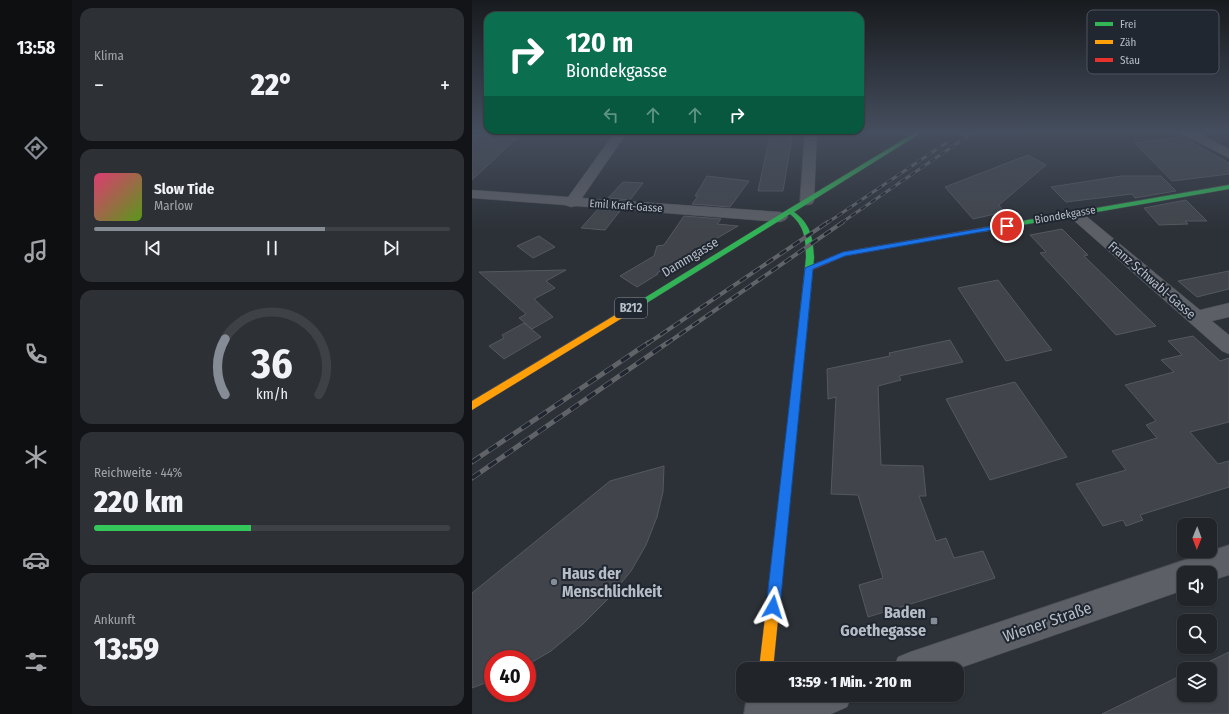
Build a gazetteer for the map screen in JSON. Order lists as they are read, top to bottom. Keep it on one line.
{"streets":{"street":["Emil Kraft-Gasse","Biondekgasse","Dammgasse","Franz Schwabl-Gasse","B212","Wiener Straße"]},"crossings":[["Emil Kraft-Gasse","Dammgasse"],["Biondekgasse","Franz Schwabl-Gasse"]],"places":{"other":["Haus der Menschlichkeit"],"transit":["Baden Goethegasse"]},"legend":["Frei","Zäh","Stau"],"north":"bottom","page":{"tabs":"13:58","tile":["Klima",["Reichweite · 44%","220 km"],["Ankunft","13:59"]],"turn":["120 m","Biondekgasse"],"heat":["−","22°","+"],"song":["Slow Tide","Marlow"],"limit":"40","trip":"13:59 · 1 Min. · 210 m","gauge":["36","km/h"]}}
